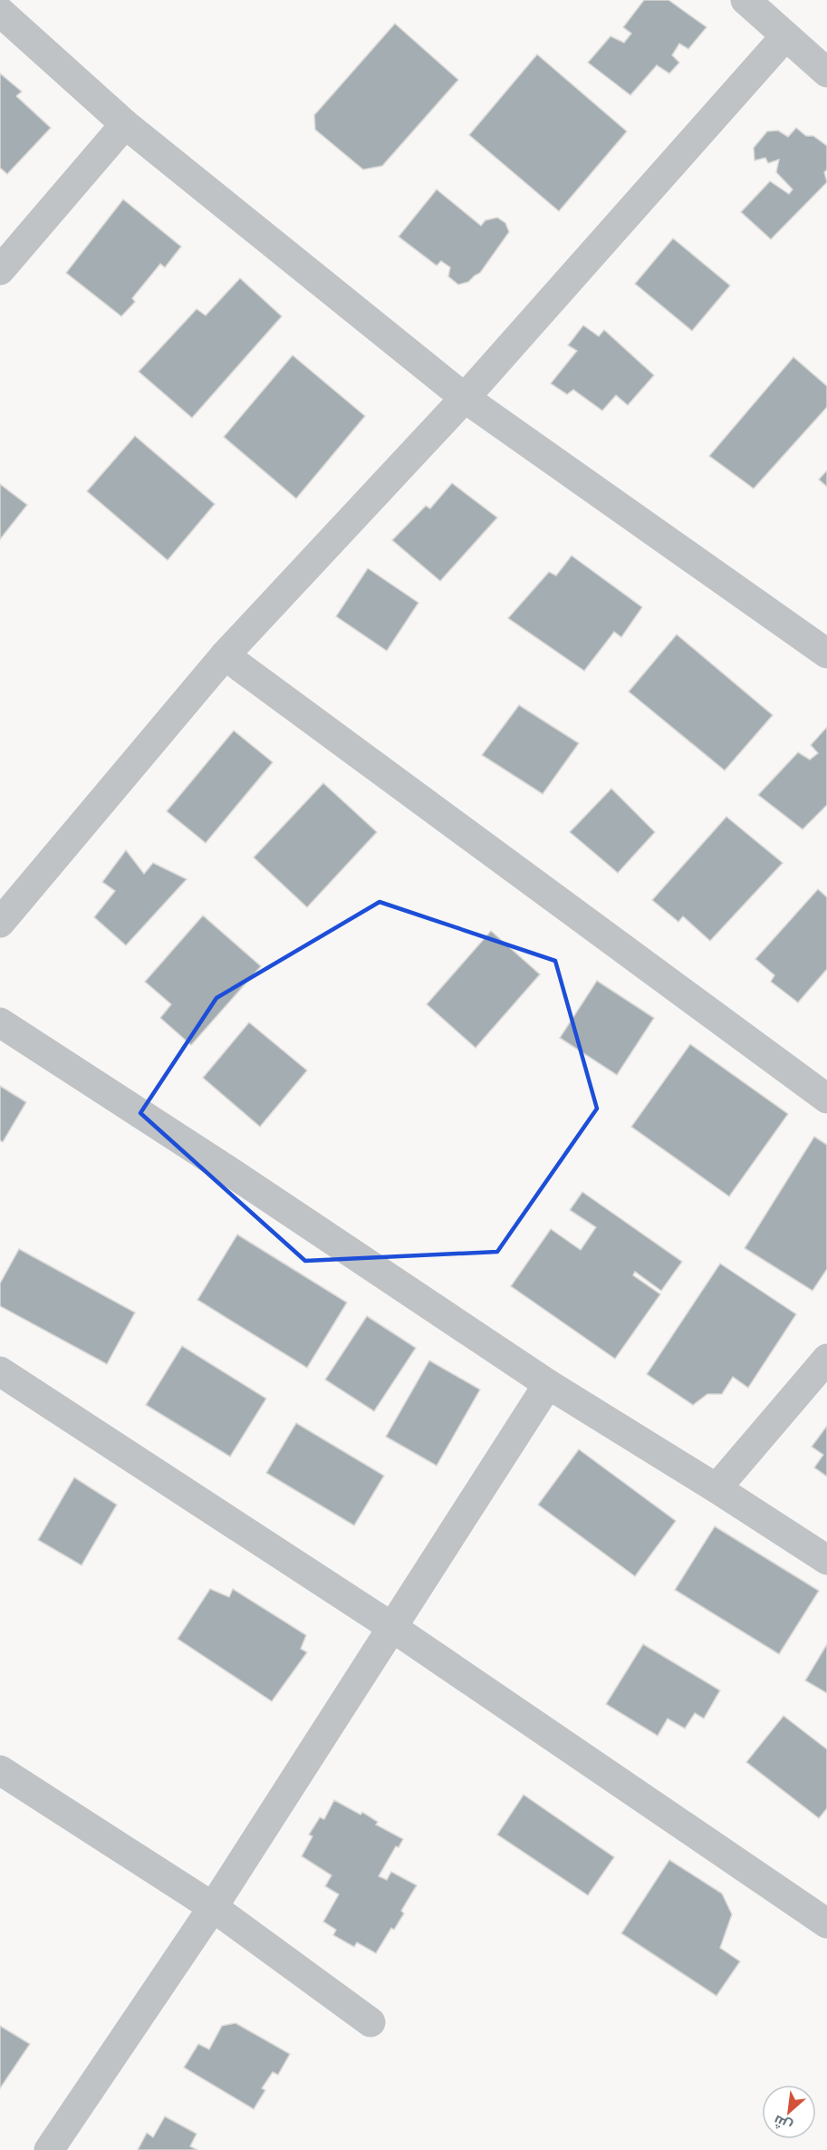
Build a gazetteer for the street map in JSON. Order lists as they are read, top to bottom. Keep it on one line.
{"north":"bottom left"}
